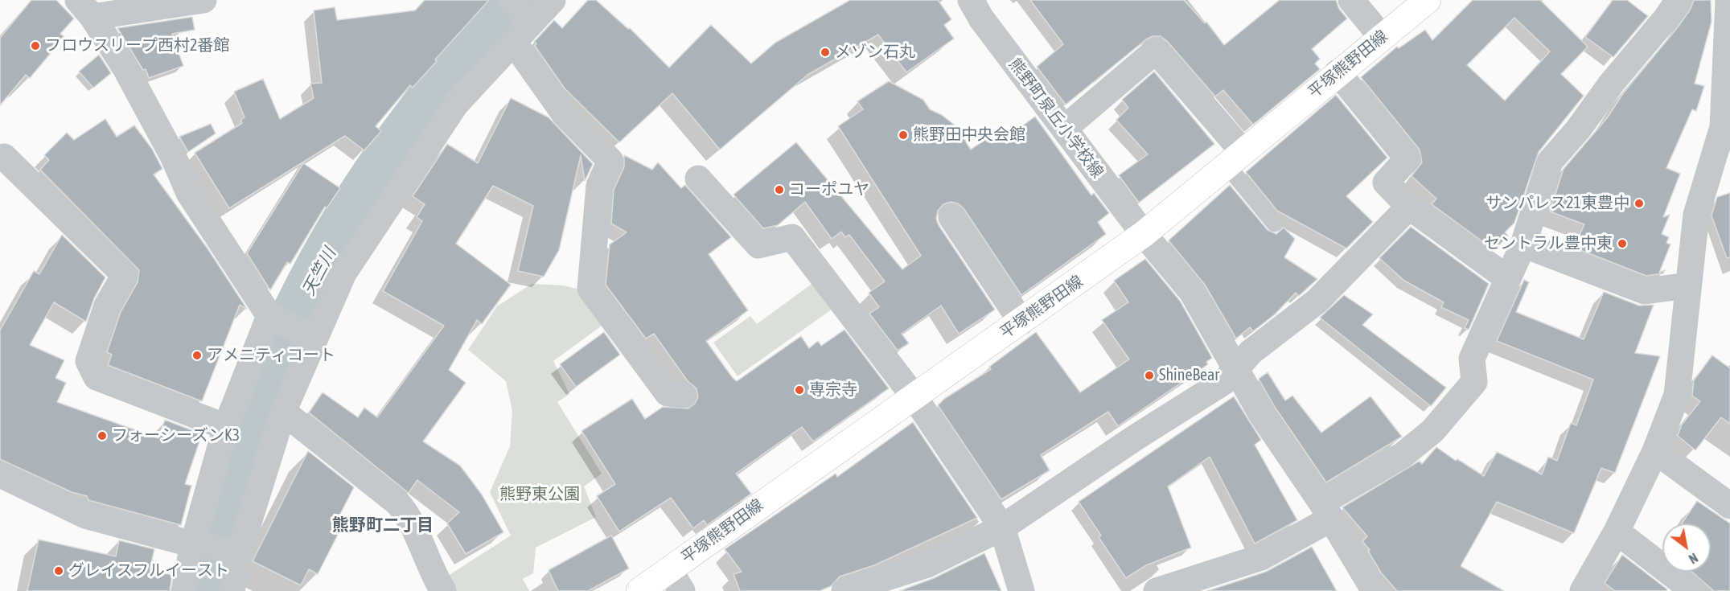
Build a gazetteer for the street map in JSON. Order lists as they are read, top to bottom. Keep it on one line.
{"streets":{"street":["平塚熊野田線","熊野町泉丘小学校線"]},"crossings":[["平塚熊野田線","熊野町泉丘小学校線"]],"districts":["熊野町二丁目"],"water":["天竺川"],"parks":["熊野東公園"],"places":["フロウスリープ西村2番館","メゾン石丸","熊野田中央会館","コーポユヤ","サンパレス21東豊中","セントラル豊中東","アメニティコート","ShineBear","専宗寺","フォーシーズンK3","グレイスフルイースト"],"north":"bottom right"}
